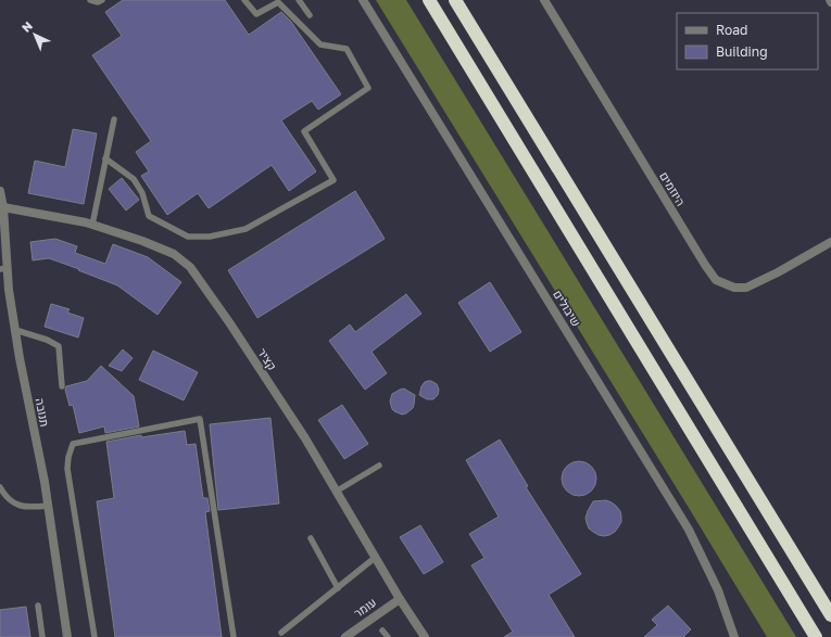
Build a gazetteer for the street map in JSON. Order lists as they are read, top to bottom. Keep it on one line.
{"streets":{"street":["היוזמים","שיבולים","קציר","תנובה","עומר"]},"crossings":[["קציר","תנובה"],["קציר","עומר"]],"legend":["Road","Building"],"north":"top left"}
